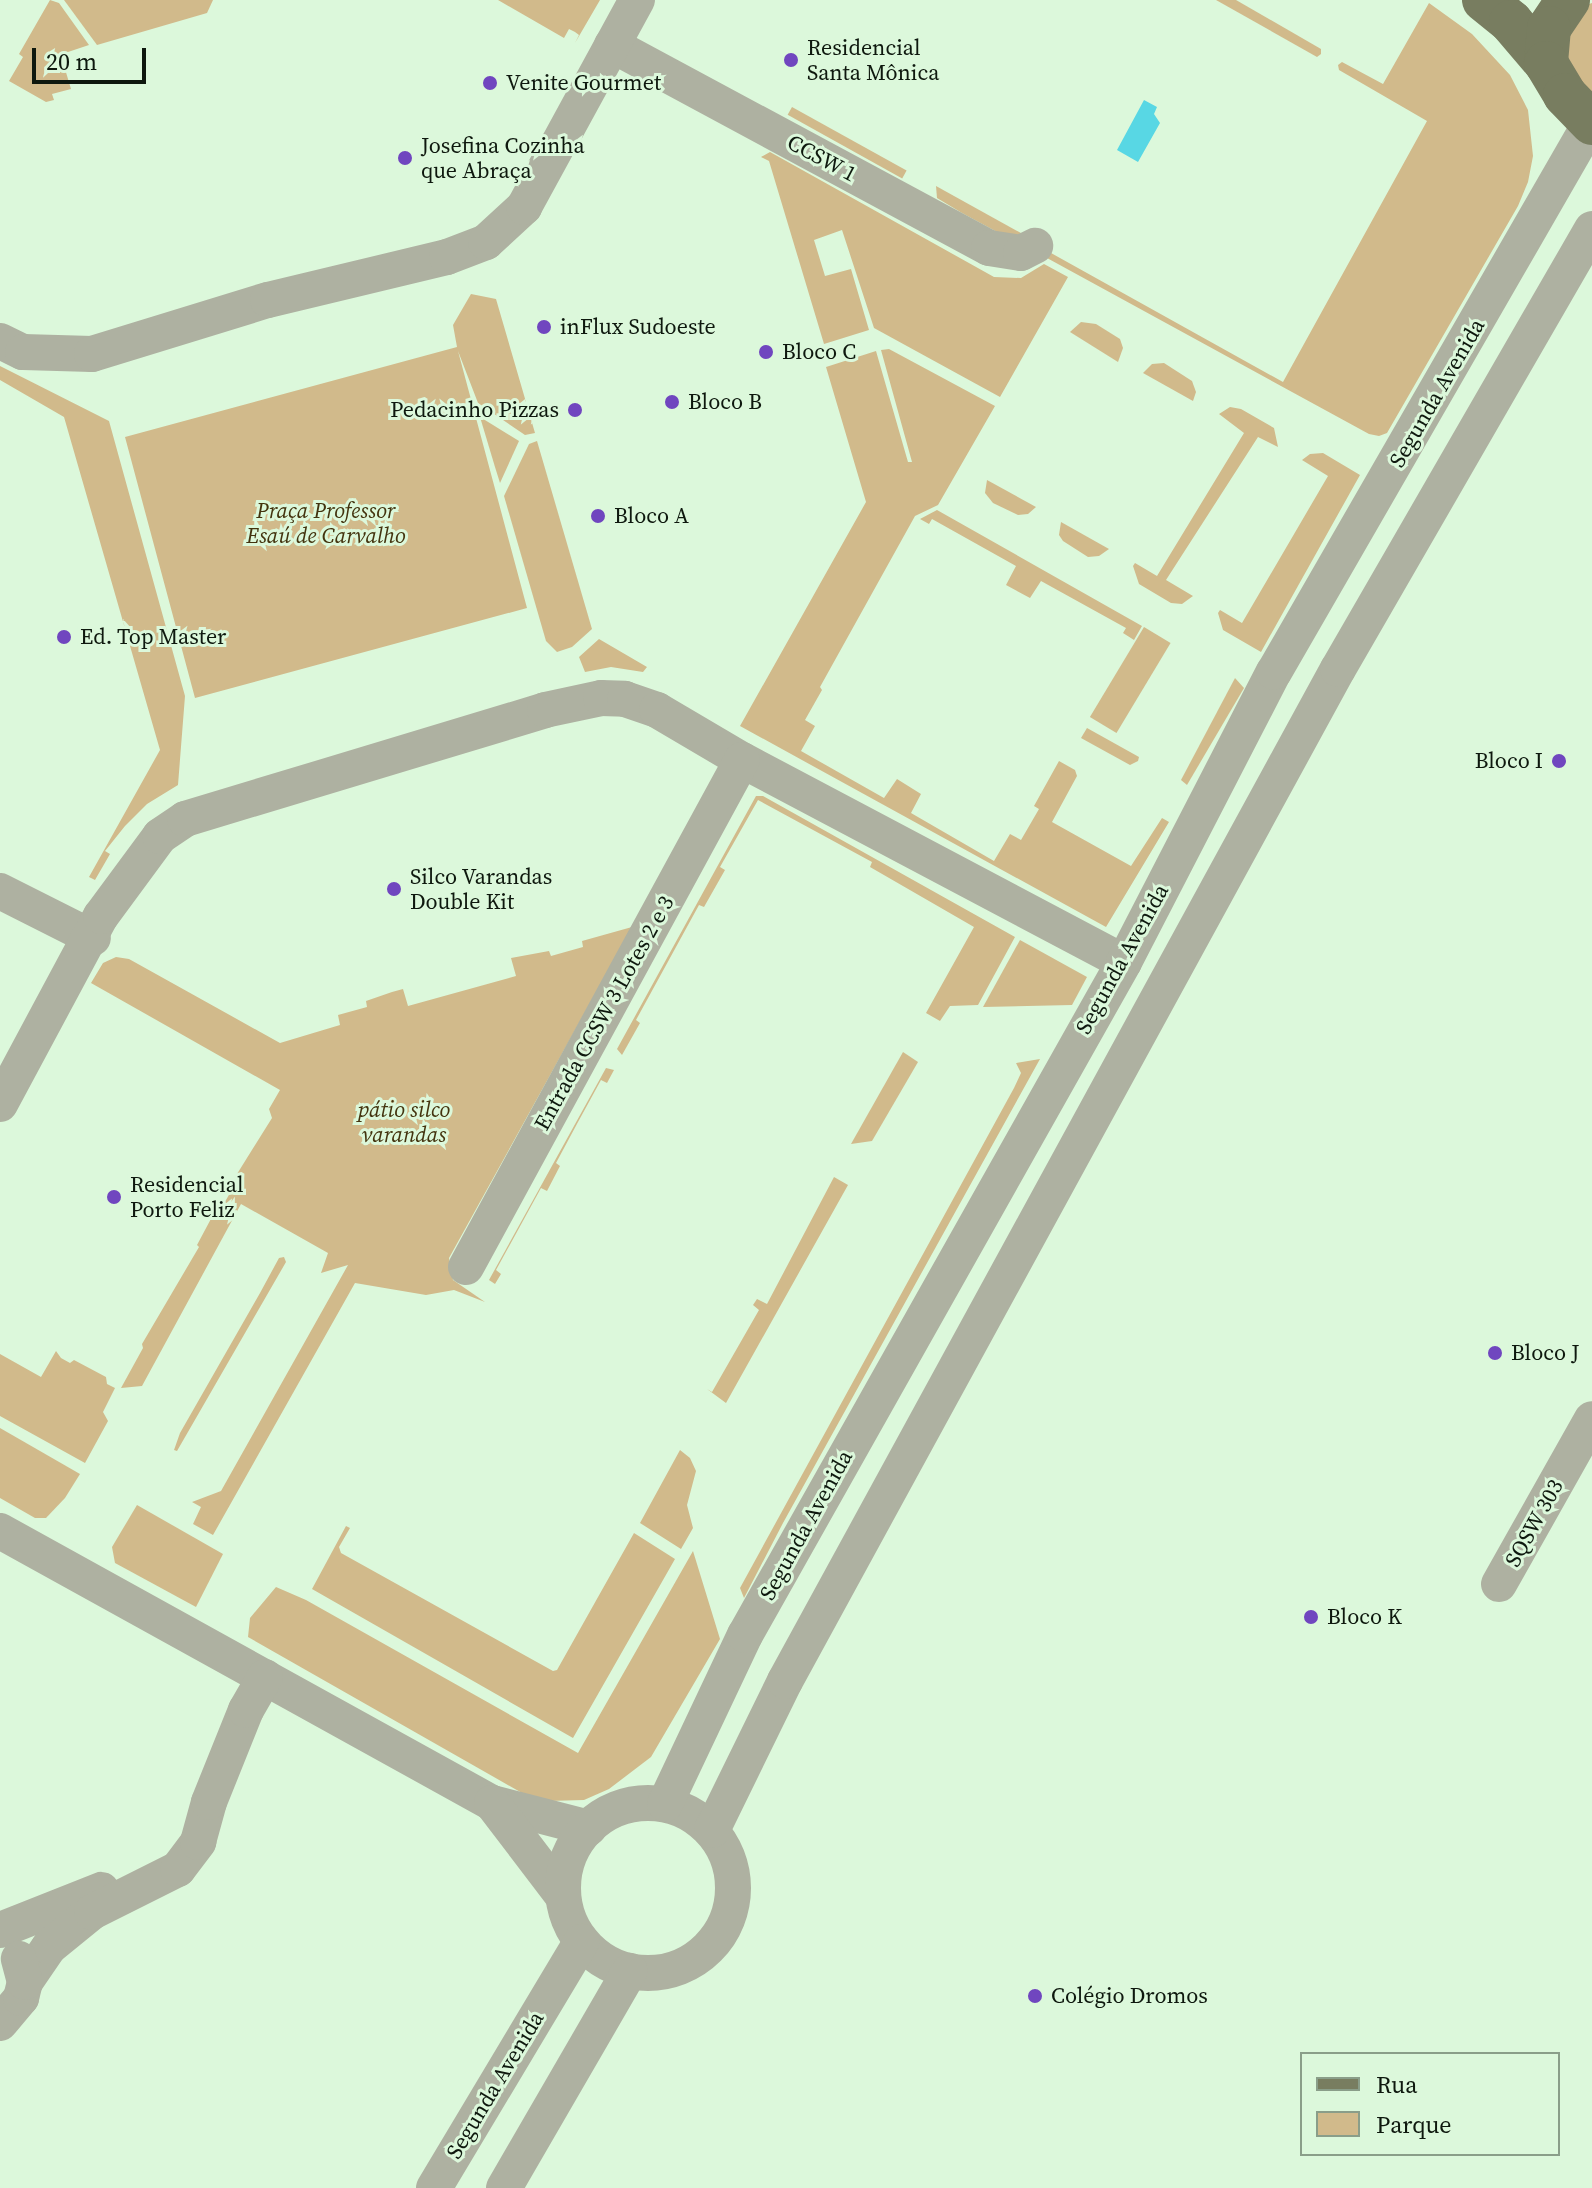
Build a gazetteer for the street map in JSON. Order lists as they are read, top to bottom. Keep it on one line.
{"streets":{"street":["CCSW 1","Segunda Avenida","Entrada CCSW 3 Lotes 2 e 3","SQSW 303"]},"parks":["Praça Professor Esaú de Carvalho","pátio silco varandas"],"places":["Residencial Santa Mônica","Venite Gourmet","Josefina Cozinha que Abraça","inFlux Sudoeste","Bloco C","Bloco B","Pedacinho Pizzas","Bloco A","Ed. Top Master","Bloco I","Silco Varandas Double Kit","Residencial Porto Feliz","Bloco J","Bloco K","Colégio Dromos"],"legend":["Rua","Parque"],"scale_bar":"20 m"}
